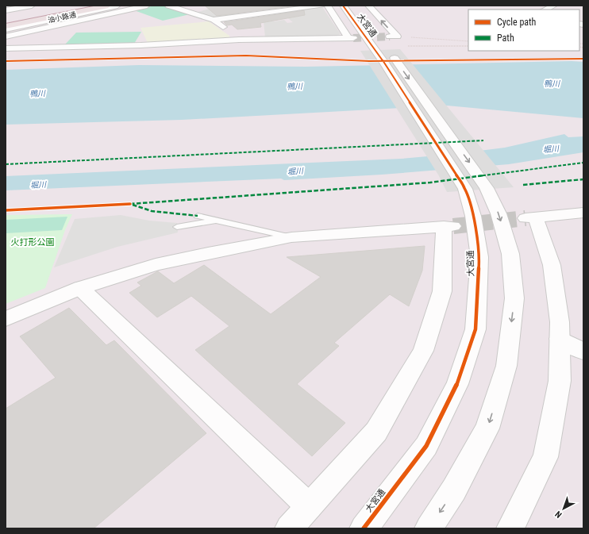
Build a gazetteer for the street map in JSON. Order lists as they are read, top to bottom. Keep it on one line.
{"streets":{"street":["油小路通","大宮通"]},"water":["鴨川","堀川"],"parks":["火打形公園"],"legend":["Cycle path","Path"],"north":"bottom left"}
